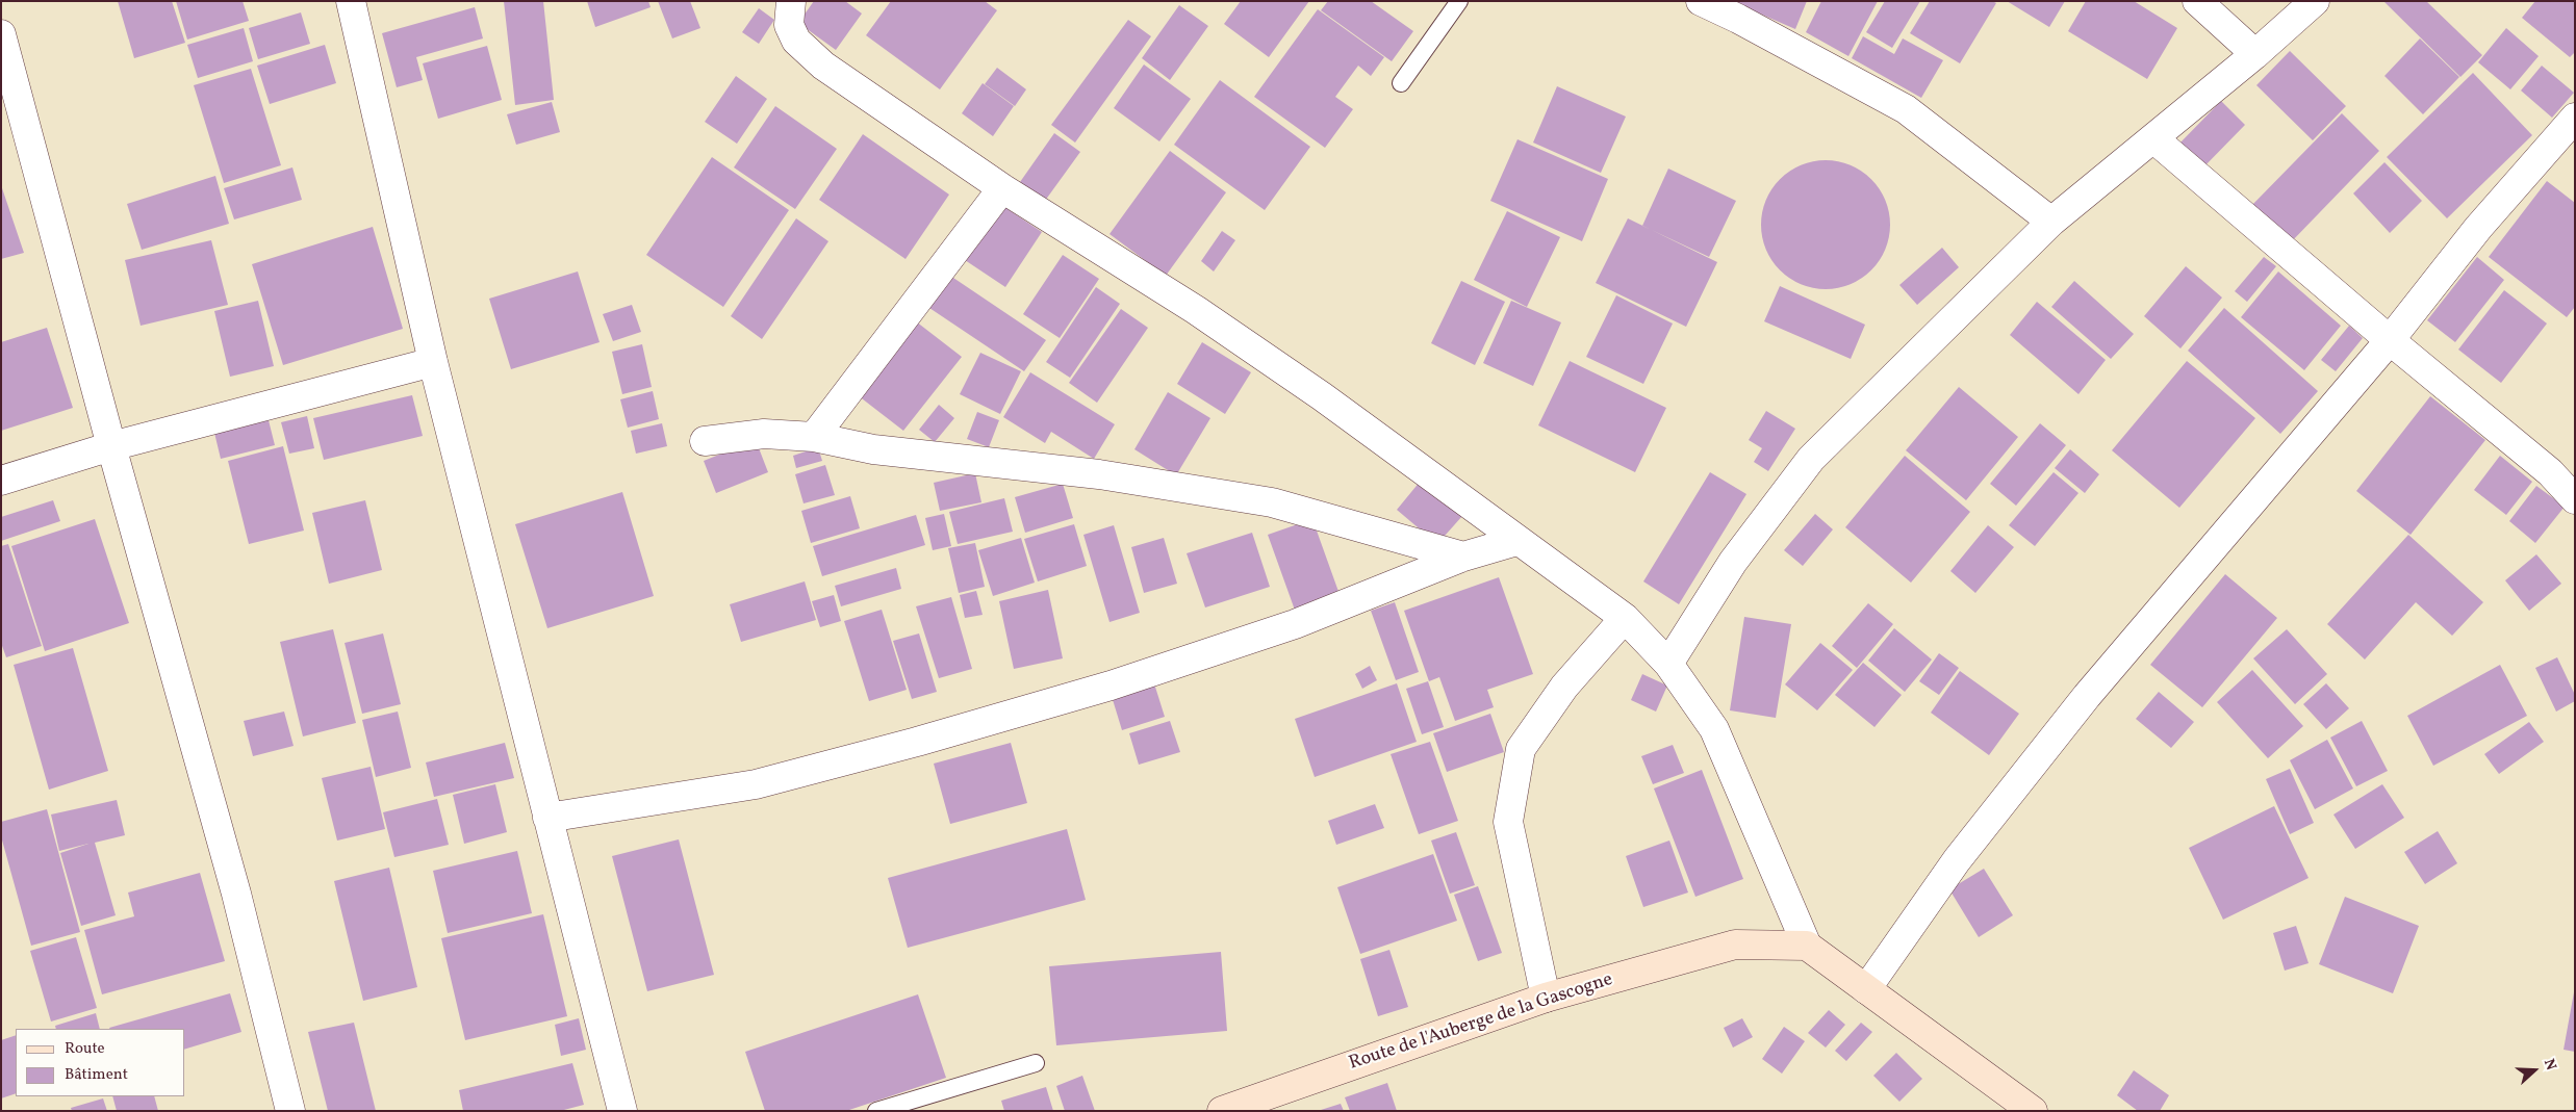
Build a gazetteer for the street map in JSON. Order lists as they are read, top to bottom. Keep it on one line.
{"streets":{"street":["Route de l'Auberge de la Gascogne"]},"legend":["Route","Bâtiment"],"north":"right"}
